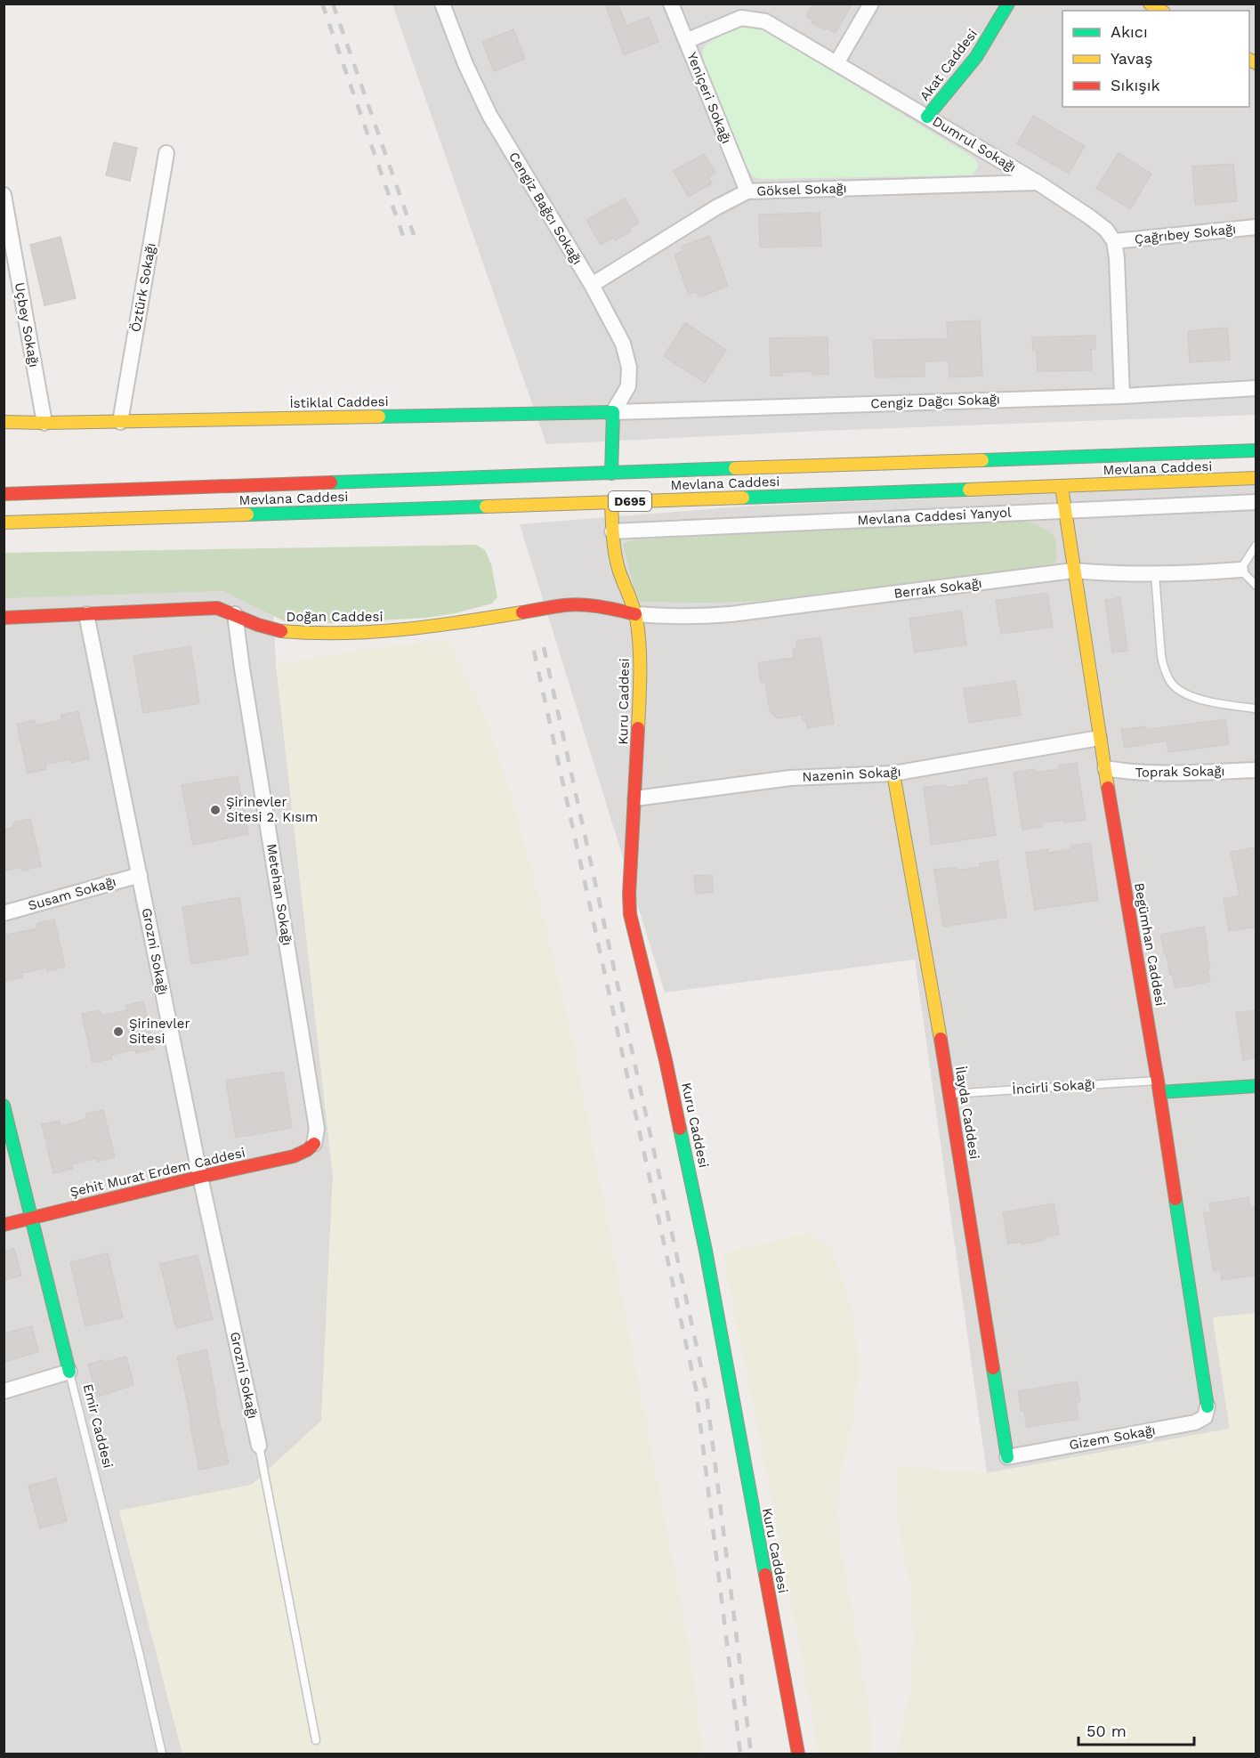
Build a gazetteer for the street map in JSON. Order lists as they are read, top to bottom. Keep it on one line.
{"streets":{"street":["Akat Caddesi","Yeniçeri Sokağı","Dumrul Sokağı","Göksel Sokağı","Cengiz Bağcı Sokağı","Çağrıbey Sokağı","Öztürk Sokağı","Uçbey Sokağı","Cengiz Dağcı Sokağı","İstiklal Caddesi","Mevlana Caddesi","D695","Mevlana Caddesi Yanyol","Berrak Sokağı","Doğan Caddesi","Kuru Caddesi","Toprak Sokağı","Nazenin Sokağı","Susam Sokağı","Metehan Sokağı","Begümhan Caddesi","Grozni Sokağı","İlayda Caddesi","Şehit Murat Erdem Caddesi","Emir Caddesi","Gizem Sokağı"],"lane":["İncirli Sokağı"]},"crossings":[["Akat Caddesi","Dumrul Sokağı"],["Yeniçeri Sokağı","Dumrul Sokağı"],["Yeniçeri Sokağı","Göksel Sokağı"],["Dumrul Sokağı","Göksel Sokağı"],["Dumrul Sokağı","Çağrıbey Sokağı"],["Göksel Sokağı","Cengiz Bağcı Sokağı"],["Cengiz Bağcı Sokağı","Cengiz Dağcı Sokağı"],["Cengiz Bağcı Sokağı","İstiklal Caddesi"],["Öztürk Sokağı","İstiklal Caddesi"],["Uçbey Sokağı","İstiklal Caddesi"],["Cengiz Dağcı Sokağı","İstiklal Caddesi"],["Mevlana Caddesi","Kuru Caddesi"],["Mevlana Caddesi","Begümhan Caddesi"],["Mevlana Caddesi Yanyol","Kuru Caddesi"],["Mevlana Caddesi Yanyol","Begümhan Caddesi"],["Berrak Sokağı","Doğan Caddesi"],["Berrak Sokağı","Kuru Caddesi"],["Berrak Sokağı","Begümhan Caddesi"],["Doğan Caddesi","Kuru Caddesi"],["Doğan Caddesi","Metehan Sokağı"],["Doğan Caddesi","Grozni Sokağı"],["Kuru Caddesi","Nazenin Sokağı"],["Toprak Sokağı","Begümhan Caddesi"],["Nazenin Sokağı","Begümhan Caddesi"],["Nazenin Sokağı","İlayda Caddesi"],["Susam Sokağı","Grozni Sokağı"],["Metehan Sokağı","Şehit Murat Erdem Caddesi"],["Begümhan Caddesi","İncirli Sokağı"],["Begümhan Caddesi","Gizem Sokağı"],["Grozni Sokağı","Şehit Murat Erdem Caddesi"],["İncirli Sokağı","İlayda Caddesi"],["İlayda Caddesi","Gizem Sokağı"],["Şehit Murat Erdem Caddesi","Emir Caddesi"]],"places":["Şirinevler Sitesi 2. Kısım","Şirinevler Sitesi"],"legend":["Akıcı","Yavaş","Sıkışık"],"scale_bar":"50 m"}
